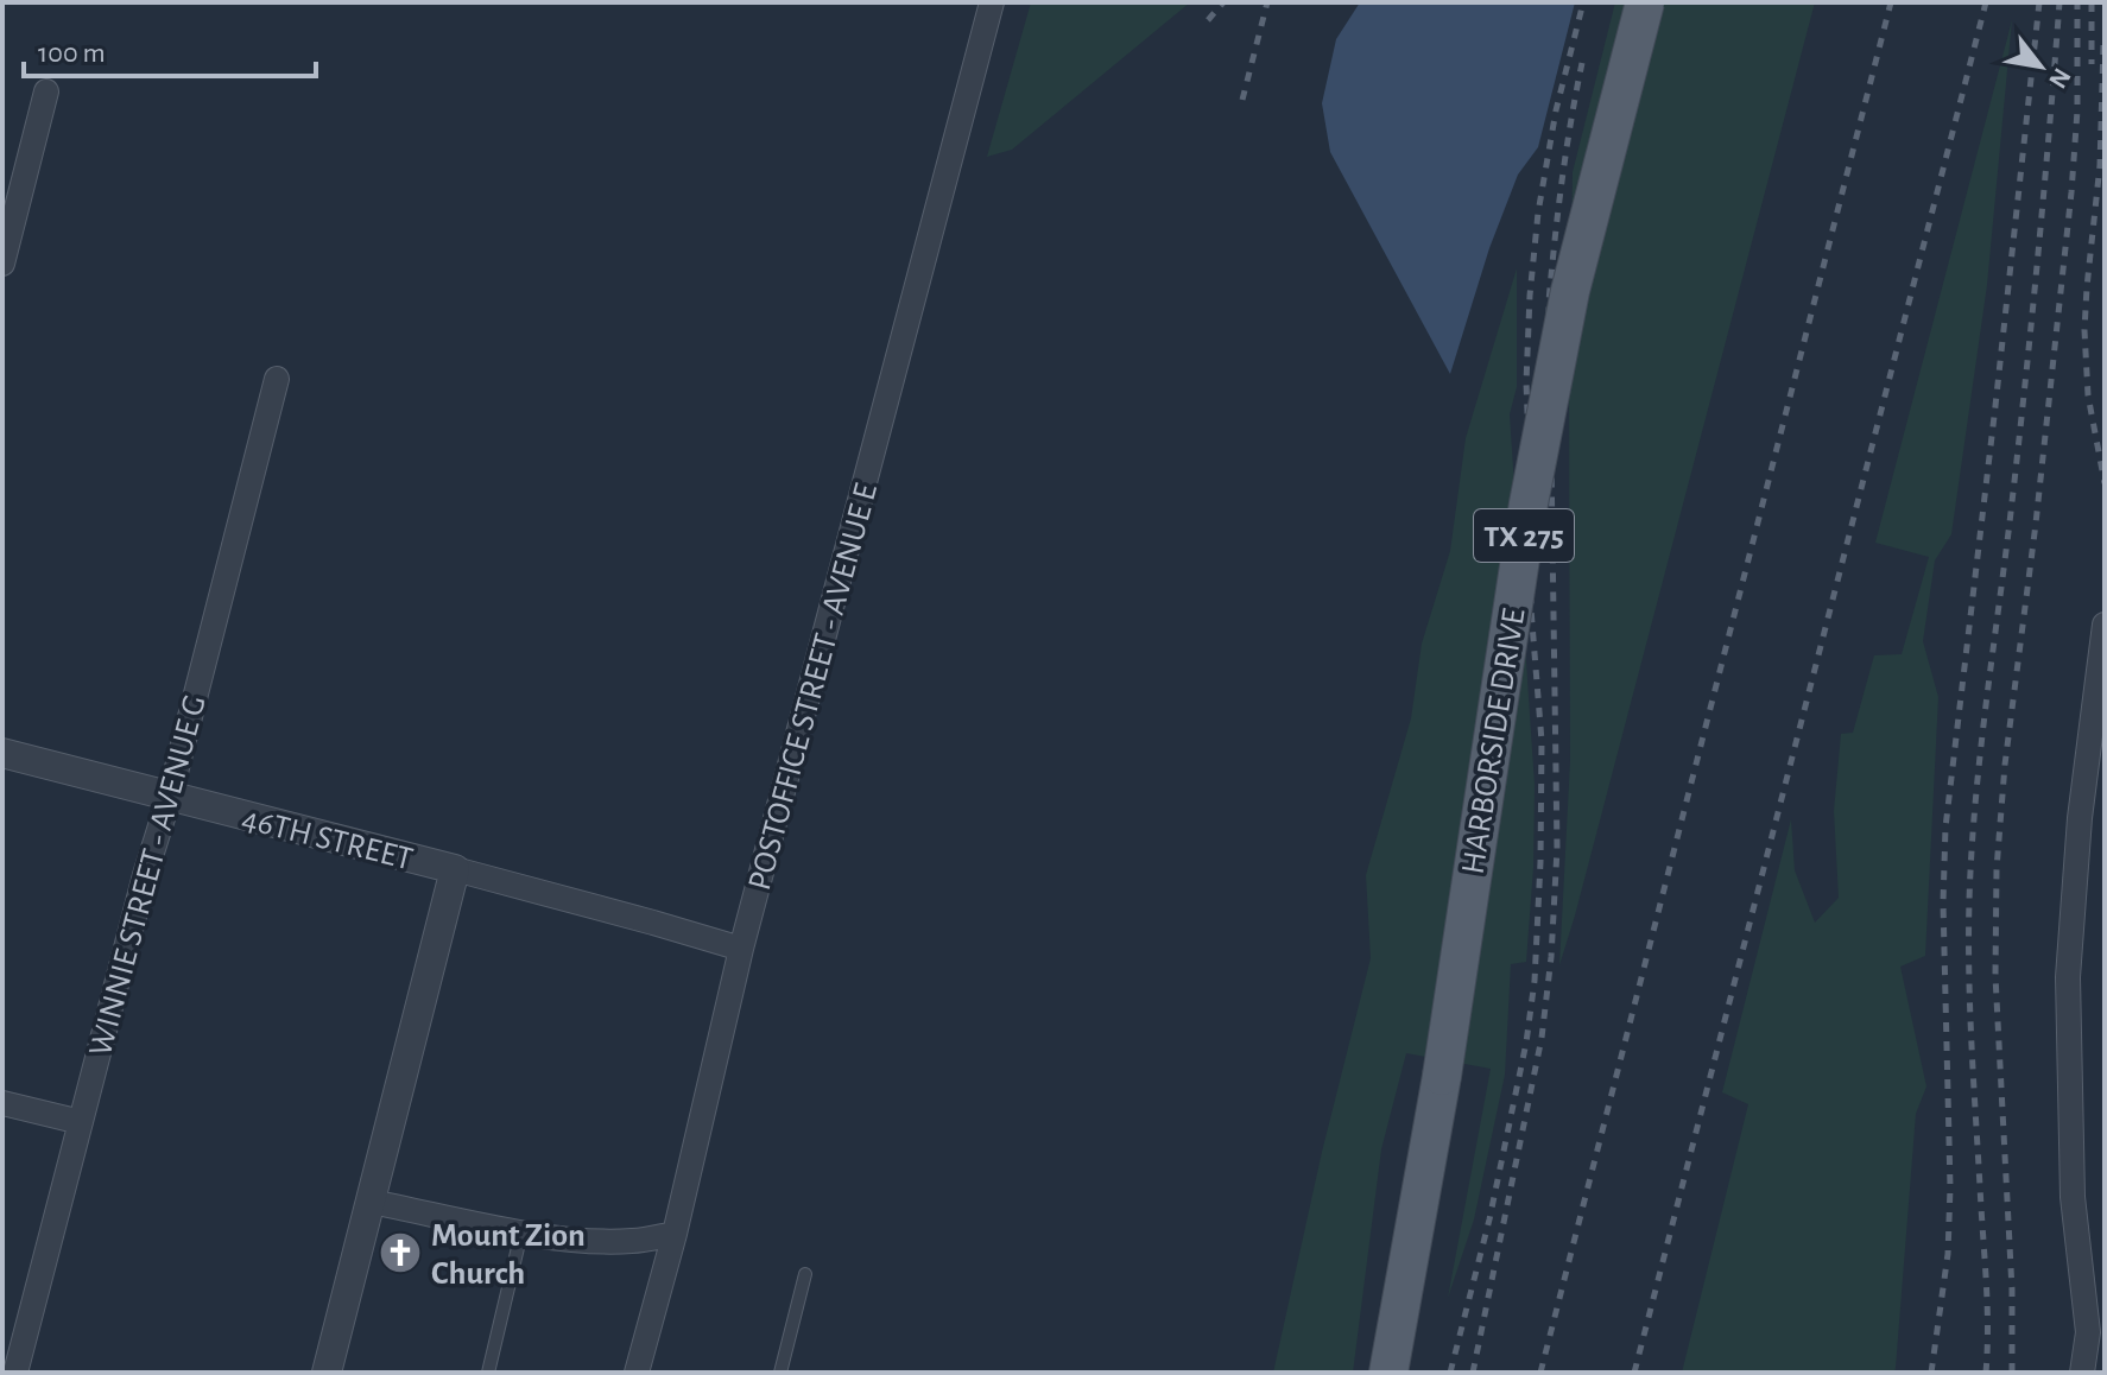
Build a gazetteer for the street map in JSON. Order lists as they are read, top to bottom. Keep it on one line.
{"streets":{"main road":["TX 275","HARBORSIDE DRIVE"],"street":["POSTOFFICE STREET - AVENUE E","46TH STREET","WINNIE STREET - AVENUE G"]},"crossings":[["POSTOFFICE STREET - AVENUE E","46TH STREET"],["46TH STREET","WINNIE STREET - AVENUE G"]],"places":{"church":["Mount Zion Church"]},"scale_bar":"100 m","north":"bottom right"}
